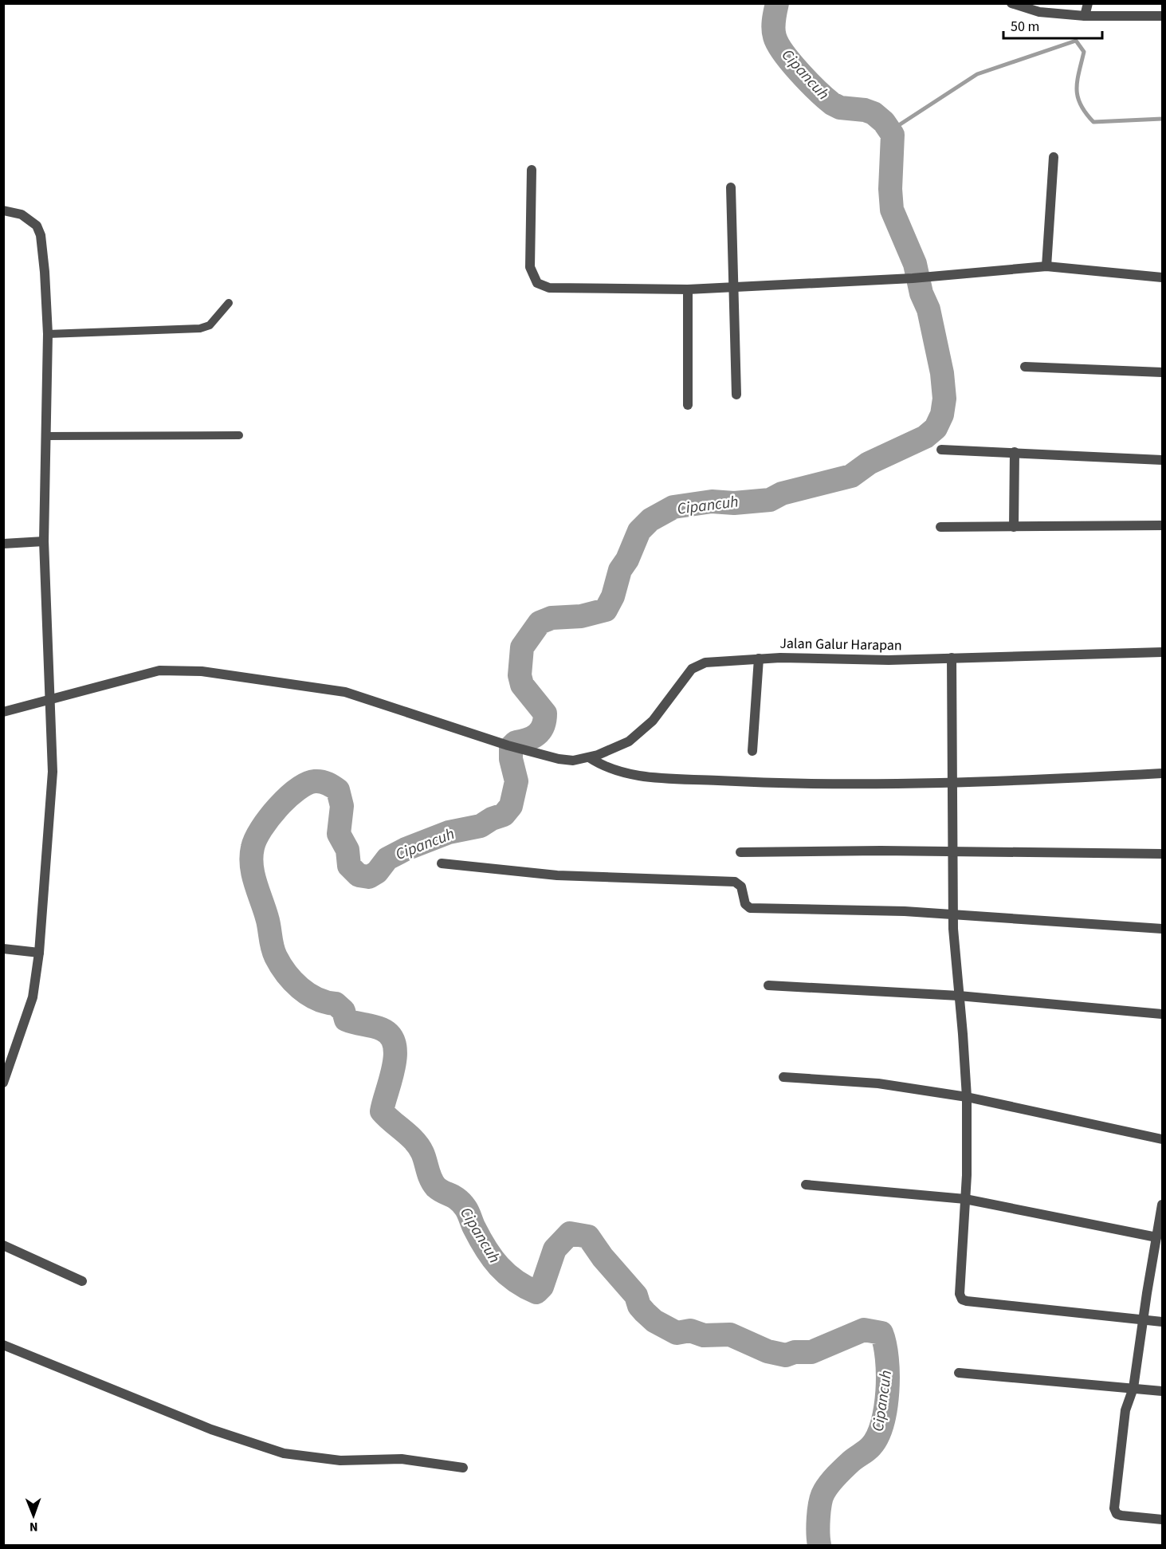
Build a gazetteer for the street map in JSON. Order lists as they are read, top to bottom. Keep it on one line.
{"streets":{"street":["Jalan Galur Harapan"]},"water":["Cipancuh"],"scale_bar":"50 m","north":"bottom"}
